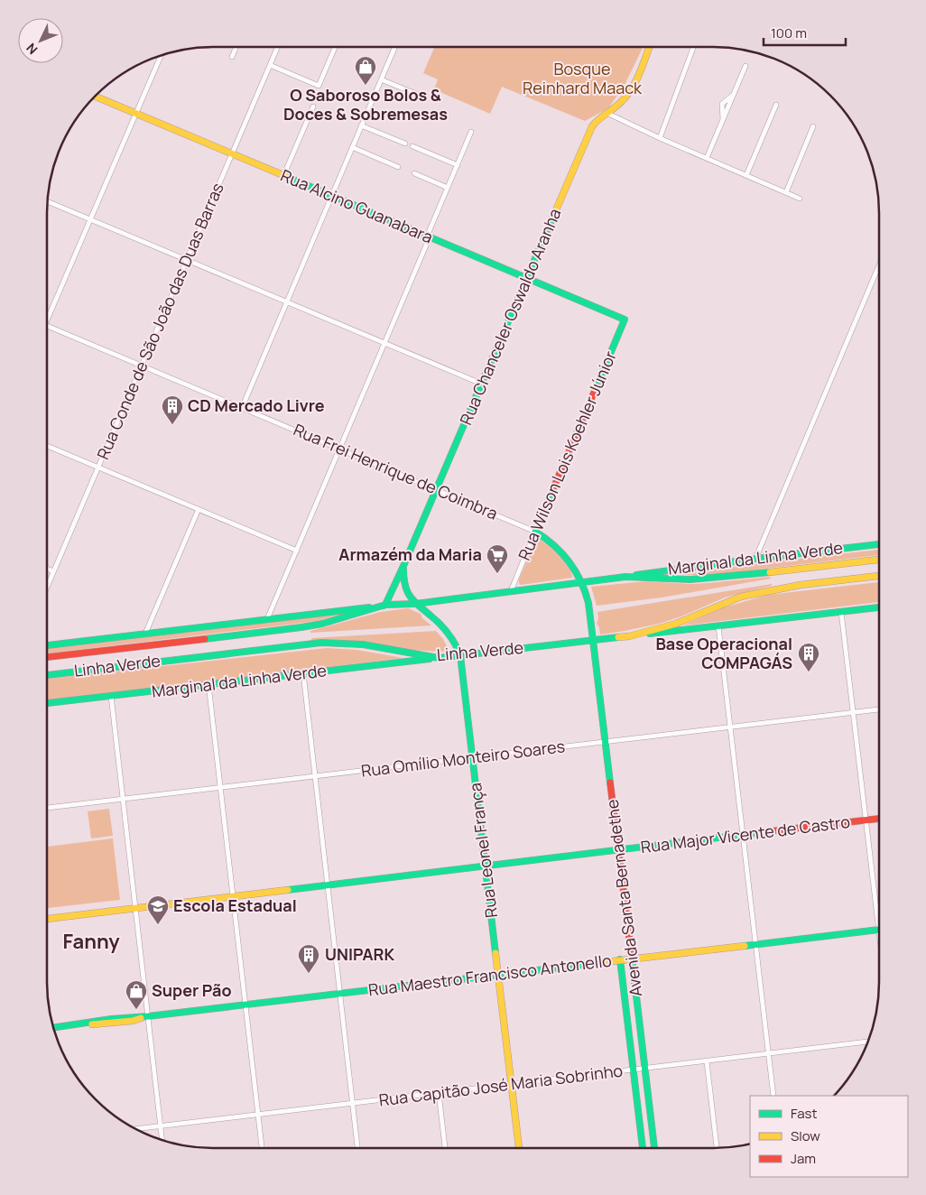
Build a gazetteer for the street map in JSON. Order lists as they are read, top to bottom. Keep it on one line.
{"streets":{"main road":["Rua Alcino Guanabara","Rua Chanceler Oswaldo Aranha","Rua Wilson Lois Koehler Júnior","Rua Frei Henrique de Coimbra","Marginal da Linha Verde","Linha Verde","Rua Major Vicente de Castro","Rua Leonel França","Avenida Santa Bernadethe","Rua Maestro Francisco Antonello"],"street":["Rua Conde de São João das Duas Barras","Rua Omílio Monteiro Soares","Rua Capitão José Maria Sobrinho"]},"crossings":[["Rua Alcino Guanabara","Rua Chanceler Oswaldo Aranha"],["Rua Alcino Guanabara","Rua Conde de São João das Duas Barras"],["Rua Alcino Guanabara","Rua Wilson Lois Koehler Júnior"],["Rua Chanceler Oswaldo Aranha","Rua Frei Henrique de Coimbra"],["Rua Chanceler Oswaldo Aranha","Linha Verde"],["Rua Chanceler Oswaldo Aranha","Rua Leonel França"],["Rua Conde de São João das Duas Barras","Rua Frei Henrique de Coimbra"],["Rua Wilson Lois Koehler Júnior","Rua Frei Henrique de Coimbra"],["Rua Wilson Lois Koehler Júnior","Linha Verde"],["Rua Frei Henrique de Coimbra","Linha Verde"],["Rua Frei Henrique de Coimbra","Avenida Santa Bernadethe"],["Marginal da Linha Verde","Linha Verde"],["Linha Verde","Rua Leonel França"],["Linha Verde","Avenida Santa Bernadethe"],["Rua Omílio Monteiro Soares","Rua Leonel França"],["Rua Omílio Monteiro Soares","Avenida Santa Bernadethe"],["Rua Major Vicente de Castro","Rua Leonel França"],["Rua Major Vicente de Castro","Avenida Santa Bernadethe"],["Rua Leonel França","Rua Maestro Francisco Antonello"],["Rua Leonel França","Rua Capitão José Maria Sobrinho"],["Avenida Santa Bernadethe","Rua Maestro Francisco Antonello"],["Avenida Santa Bernadethe","Rua Capitão José Maria Sobrinho"]],"districts":["Fanny"],"parks":["Bosque Reinhard Maack"],"places":{"shop":["O Saboroso Bolos & Doces & Sobremesas","Super Pão"],"building":["CD Mercado Livre","Base Operacional COMPAGÁS","UNIPARK"],"supermarket":["Armazém da Maria"],"school or university":["Escola Estadual"]},"legend":["Fast","Slow","Jam"],"scale_bar":"100 m","north":"bottom left"}
